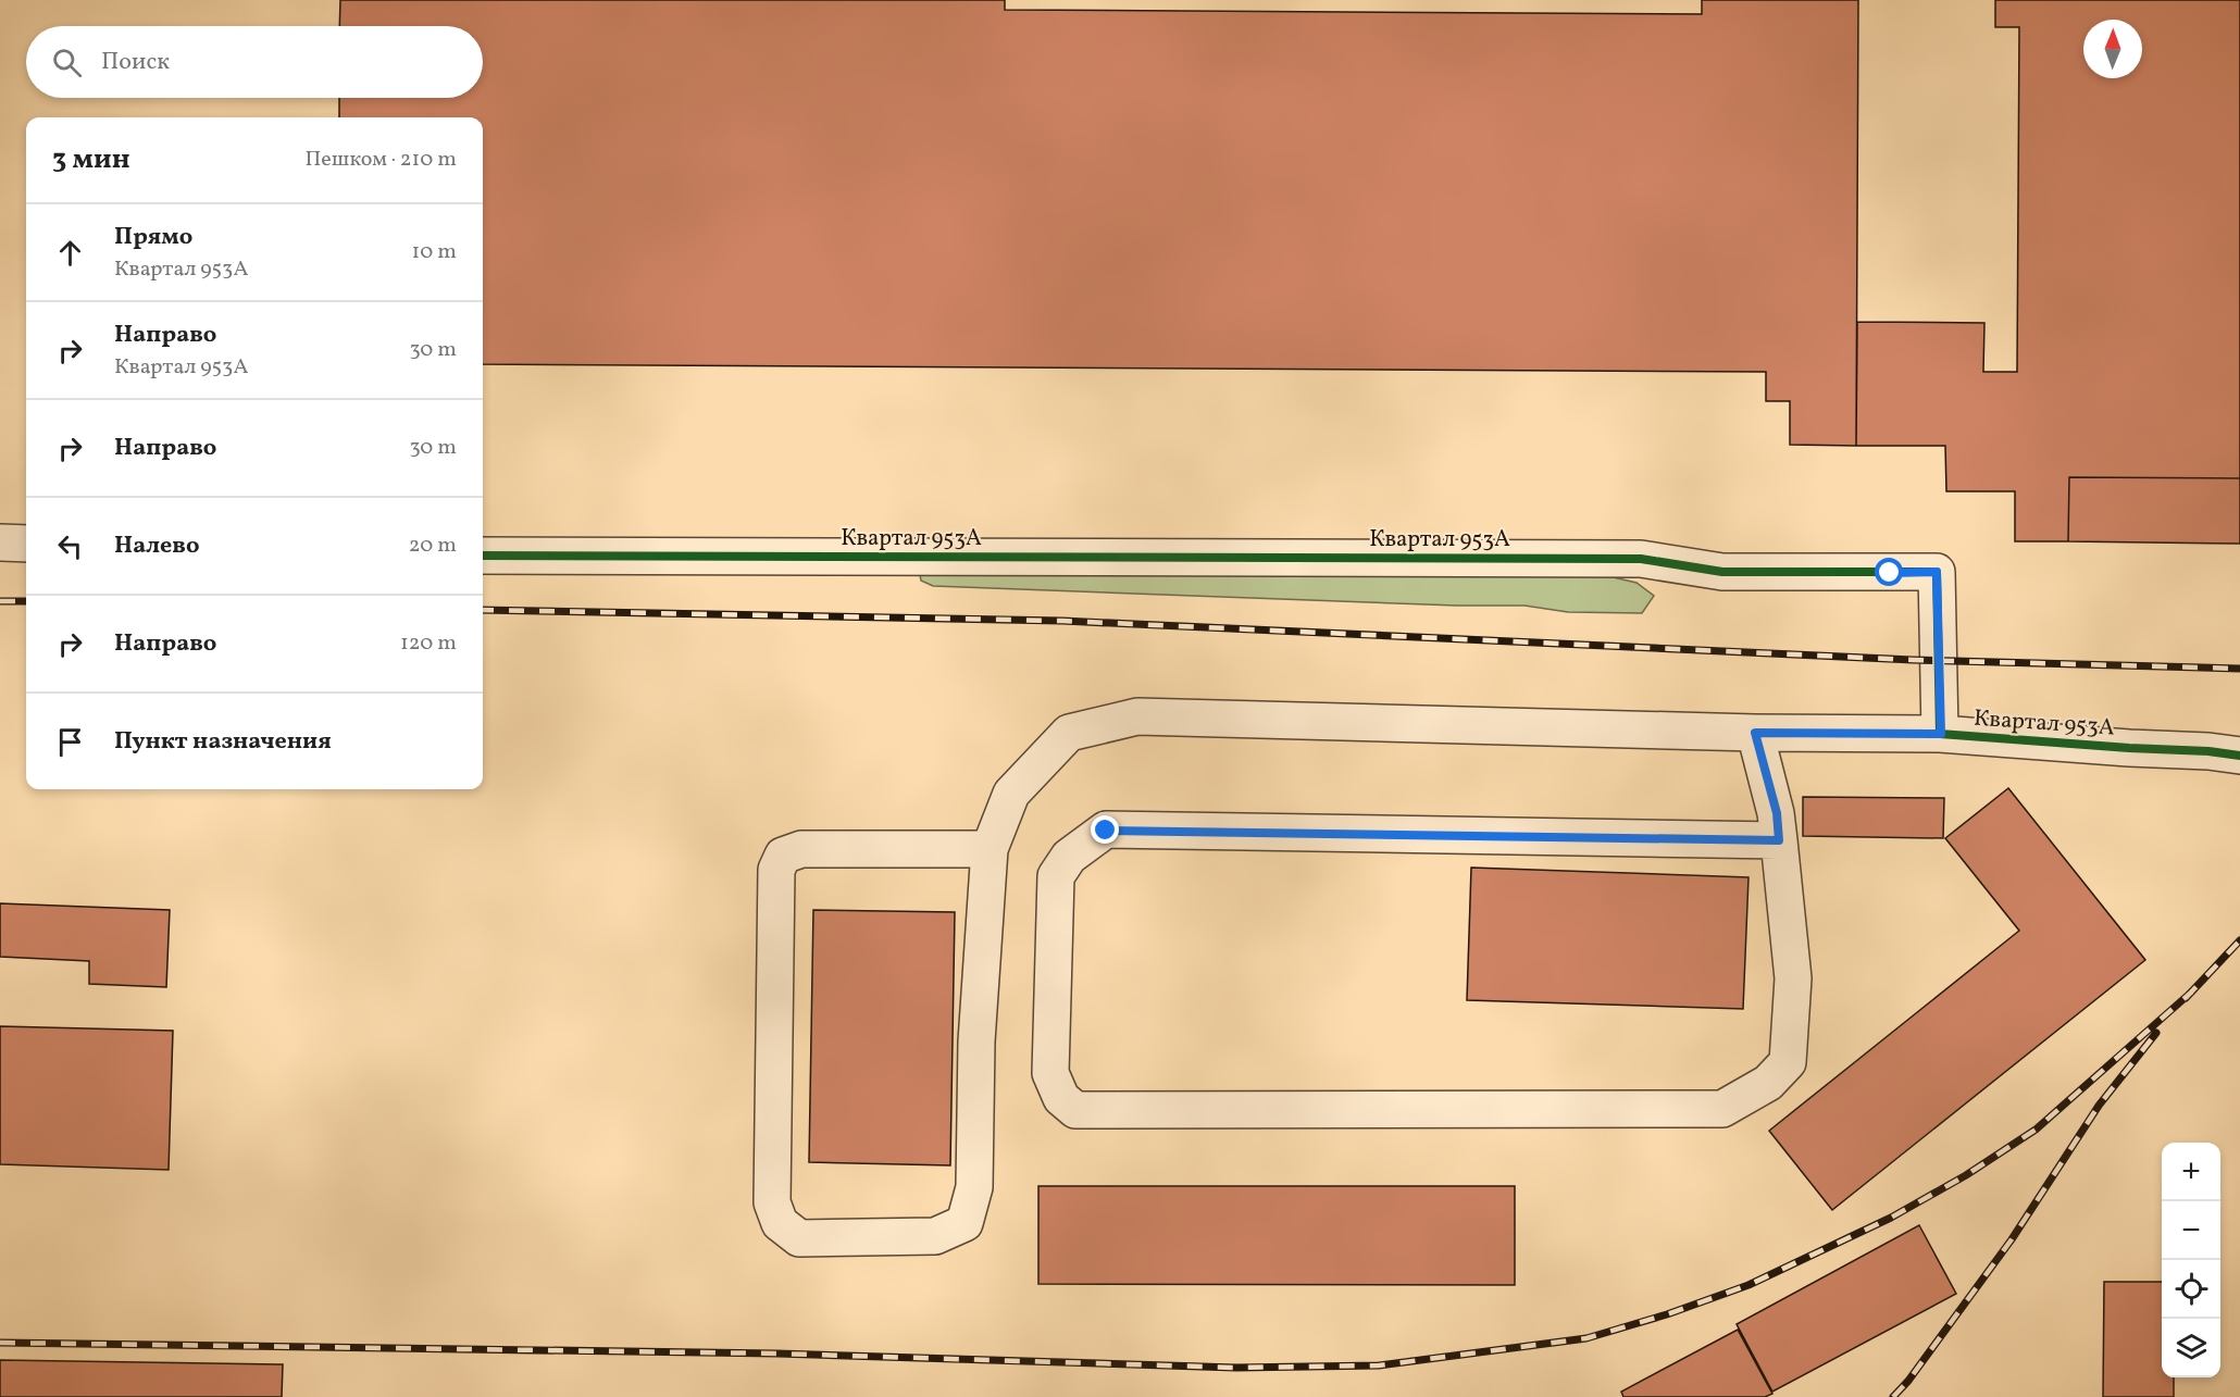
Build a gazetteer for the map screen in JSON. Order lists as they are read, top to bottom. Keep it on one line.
{"streets":{"street":["Квартал 953А"]},"north":"top","page":{"search":"Поиск","heading":["3 мин","Пешком · 210 m"],"list":[["Прямо","Квартал 953А","10 m"],["Направо","Квартал 953А","30 m"],["Направо","30 m"],["Налево","20 m"],["Направо","120 m"],"Пункт назначения"],"map_buttons":["+","−"]}}
